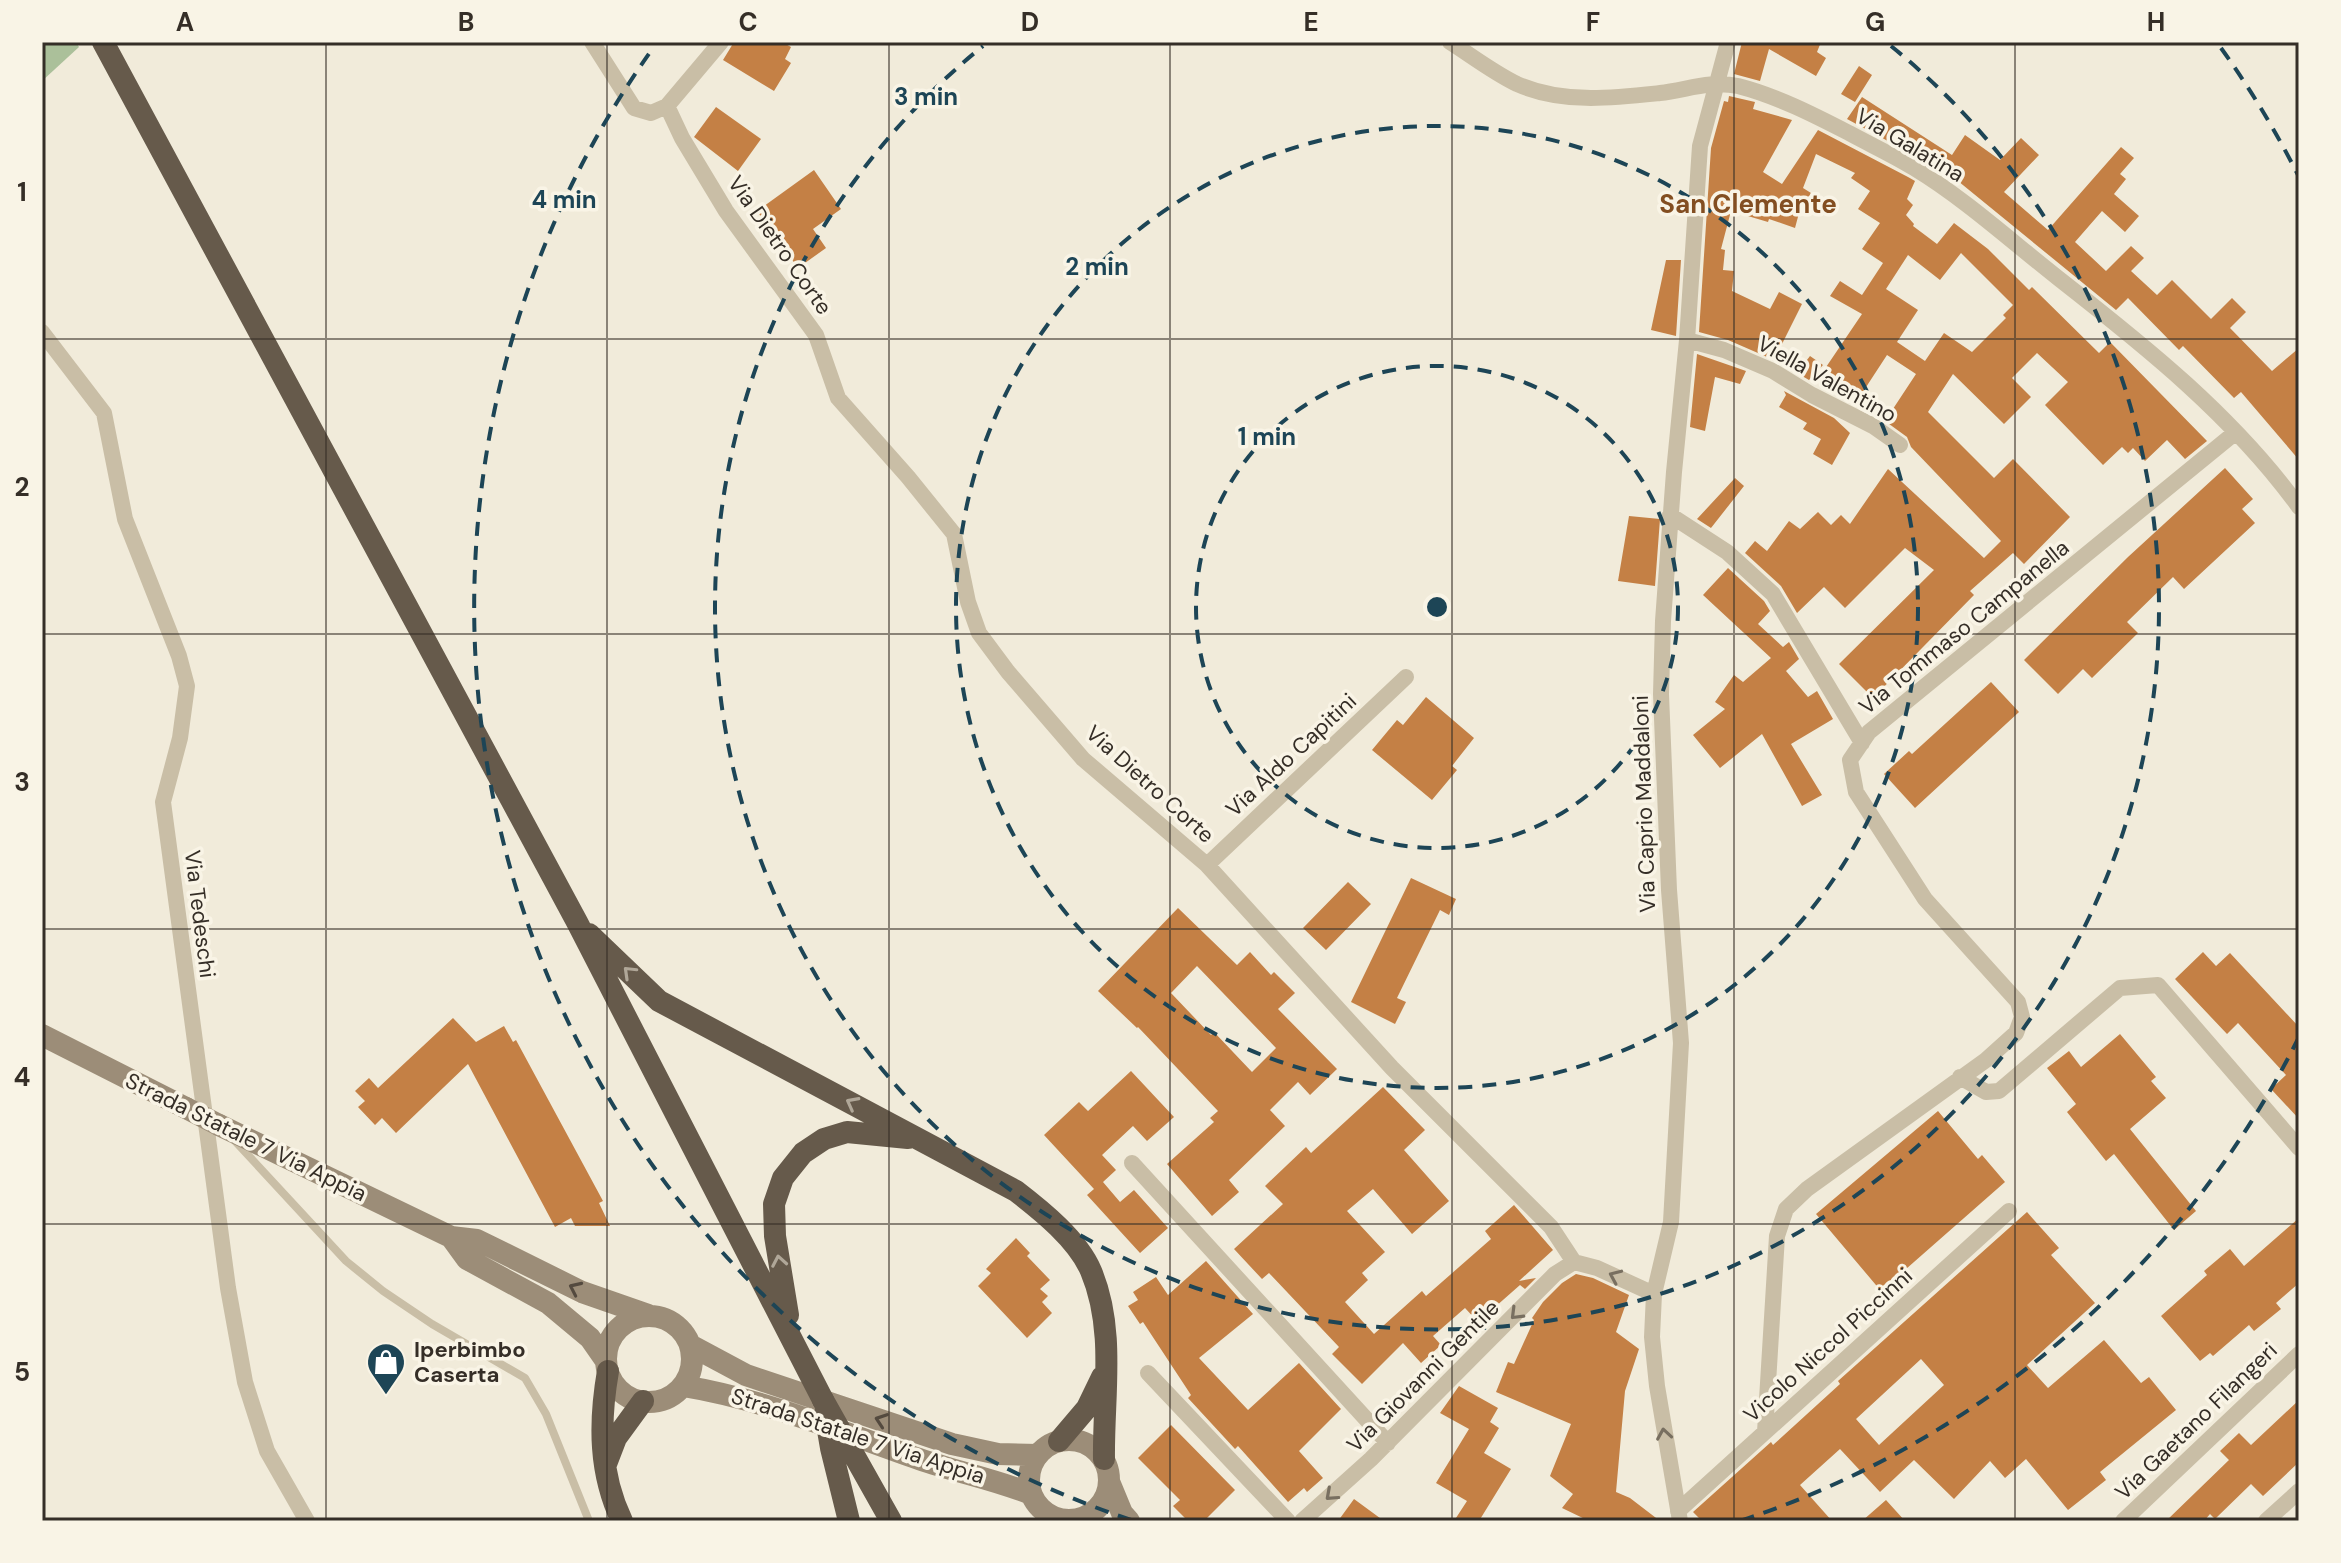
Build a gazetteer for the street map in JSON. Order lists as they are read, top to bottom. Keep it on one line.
{"streets":{"main road":["Strada Statale 7 Via Appia"],"street":["Via Galatina","Via Dietro Corte","Viella Valentino","Via Tommaso Campanella","Via Aldo Capitini","Via Caprio Maddaloni","Via Tedeschi","Vicolo Niccol Piccinni","Via Giovanni Gentile","Via Gaetano Filangeri"]},"crossings":[["Via Galatina","Via Tommaso Campanella"],["Via Galatina","Via Caprio Maddaloni"],["Via Dietro Corte","Via Aldo Capitini"],["Via Dietro Corte","Via Giovanni Gentile"],["Viella Valentino","Via Caprio Maddaloni"],["Via Tommaso Campanella","Vicolo Niccol Piccinni"],["Via Caprio Maddaloni","Vicolo Niccol Piccinni"]],"one_way":["Via Giovanni Gentile"],"districts":["San Clemente"],"places":{"shop":["Iperbimbo Caserta"]},"grid":{"columns":["A","B","C","D","E","F","G","H"],"rows":["1","2","3","4","5"]},"rings":["3 min","4 min","2 min","1 min"]}
